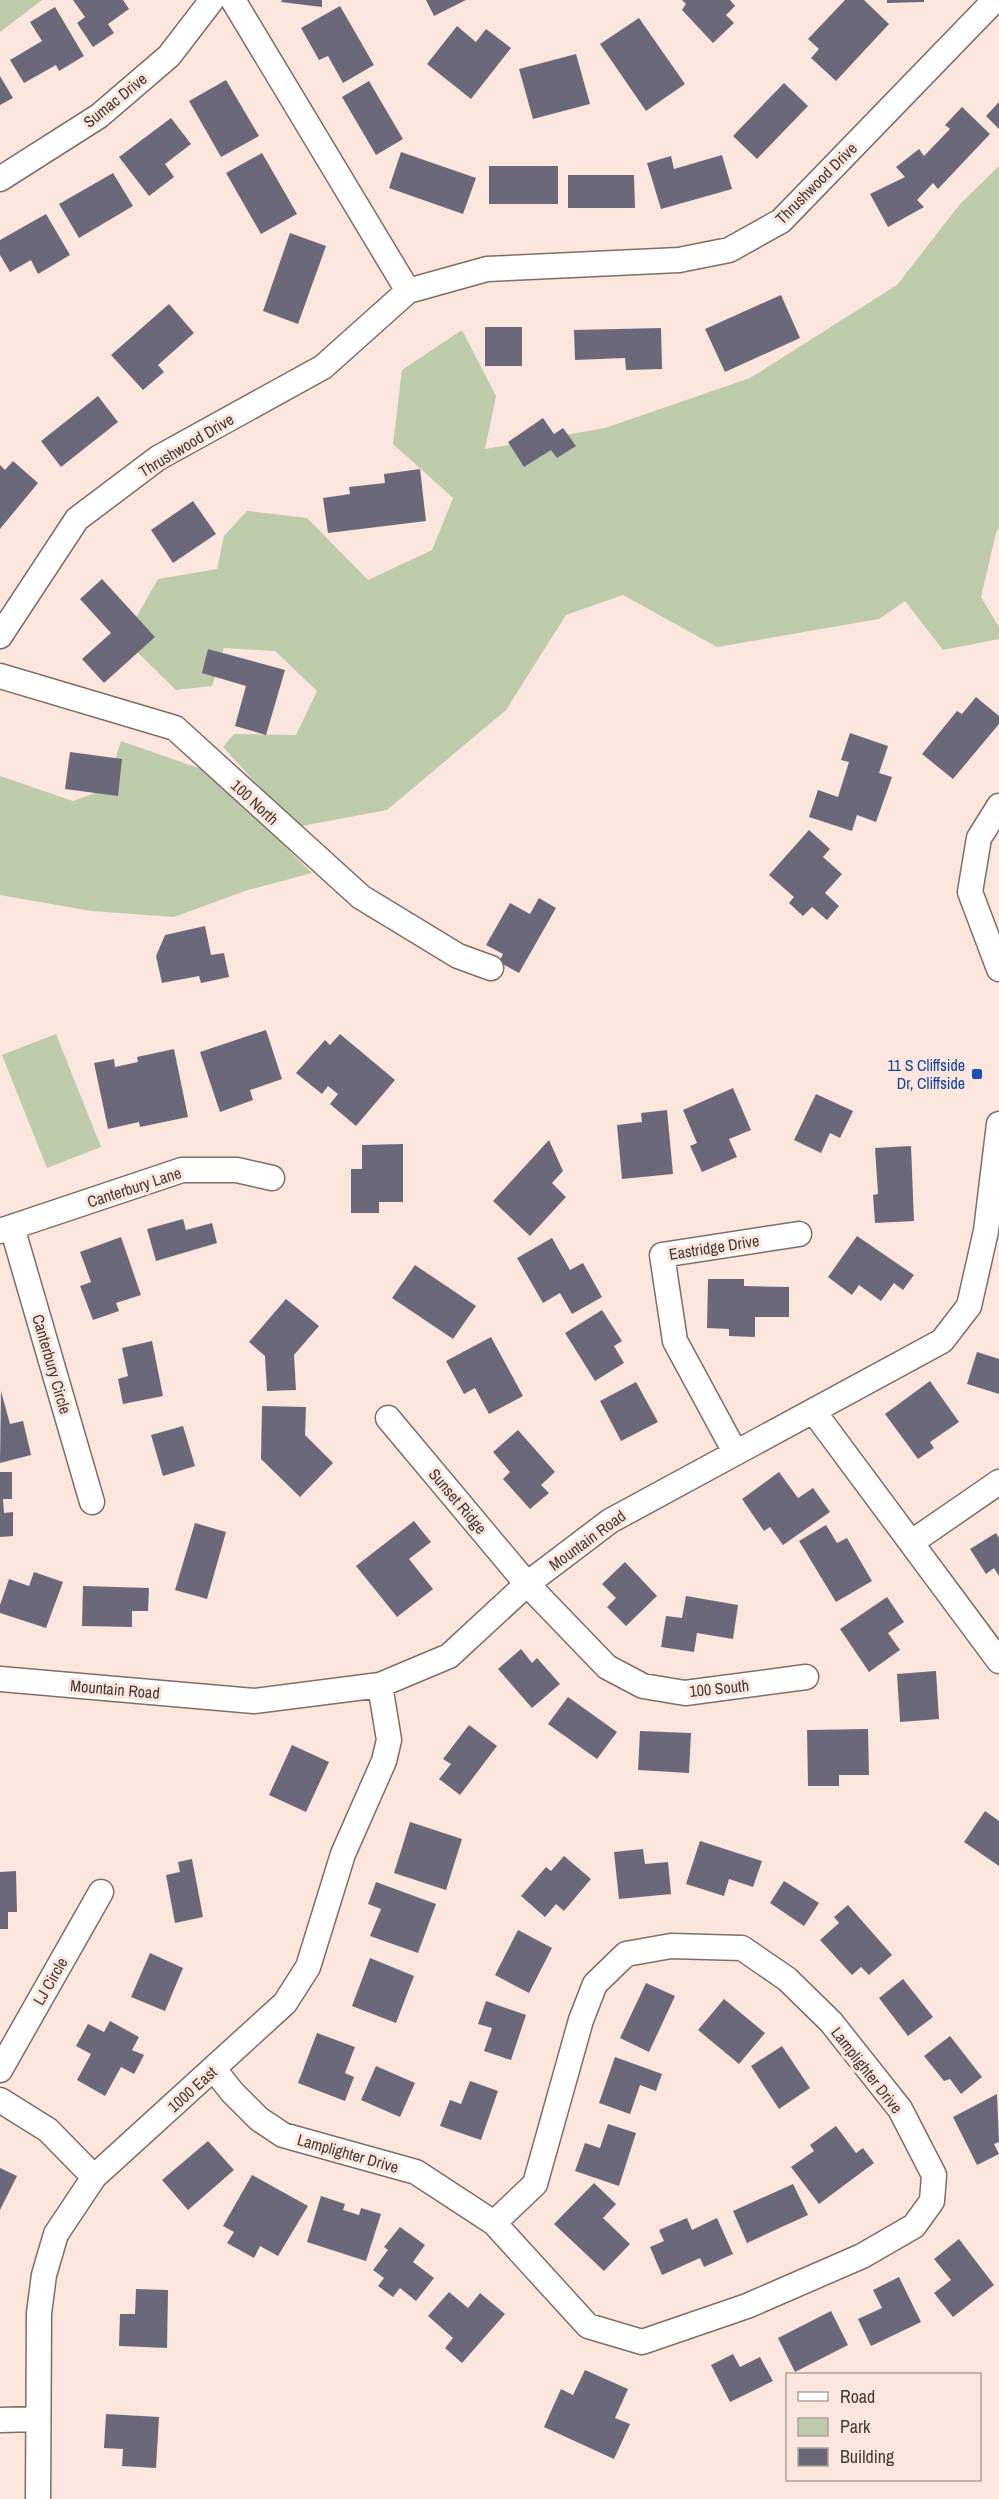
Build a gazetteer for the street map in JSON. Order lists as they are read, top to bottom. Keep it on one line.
{"streets":{"street":["Sumac Drive","Thrushwood Drive","100 North","Canterbury Lane","Eastridge Drive","Canterbury Circle","Sunset Ridge","Mountain Road","100 South","LJ Circle","Lamplighter Drive","1000 East"]},"crossings":[["Canterbury Lane","Canterbury Circle"],["Eastridge Drive","Mountain Road"],["Sunset Ridge","Mountain Road"],["Sunset Ridge","100 South"],["Mountain Road","100 South"],["Mountain Road","1000 East"],["Lamplighter Drive","1000 East"]],"places":{"transit":["11 S Cliffside Dr, Cliffside"]},"legend":["Road","Park","Building"]}
